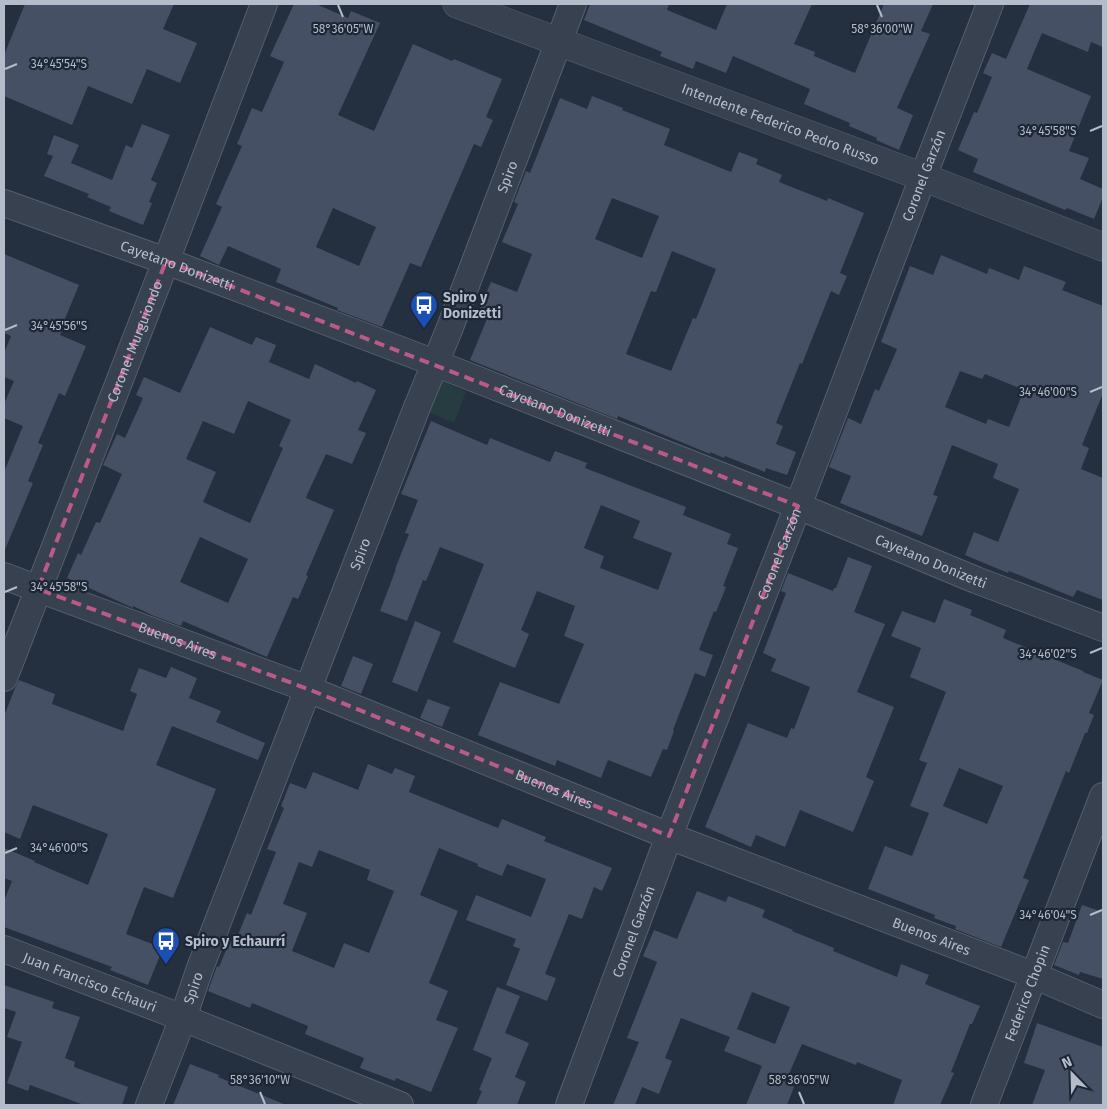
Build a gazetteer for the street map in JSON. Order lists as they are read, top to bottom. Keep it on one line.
{"streets":{"street":["Intendente Federico Pedro Russo","Coronel Garzón","Spiro","Cayetano Donizetti","Coronel Murguiondo","Buenos Aires","Juan Francisco Echauri","Federico Chopin"]},"crossings":[["Intendente Federico Pedro Russo","Coronel Garzón"],["Intendente Federico Pedro Russo","Spiro"],["Coronel Garzón","Cayetano Donizetti"],["Coronel Garzón","Buenos Aires"],["Spiro","Cayetano Donizetti"],["Spiro","Buenos Aires"],["Spiro","Juan Francisco Echauri"],["Cayetano Donizetti","Coronel Murguiondo"],["Coronel Murguiondo","Buenos Aires"],["Buenos Aires","Federico Chopin"]],"places":{"bus stop":["Spiro y Donizetti","Spiro y Echaurrí"]},"north":"top left","coordinates":["58°36'05\"W","58°36'00\"W","34°45'54\"S","34°45'58\"S","34°45'56\"S","34°46'00\"S","34°46'02\"S","34°46'04\"S","58°36'10\"W"]}
